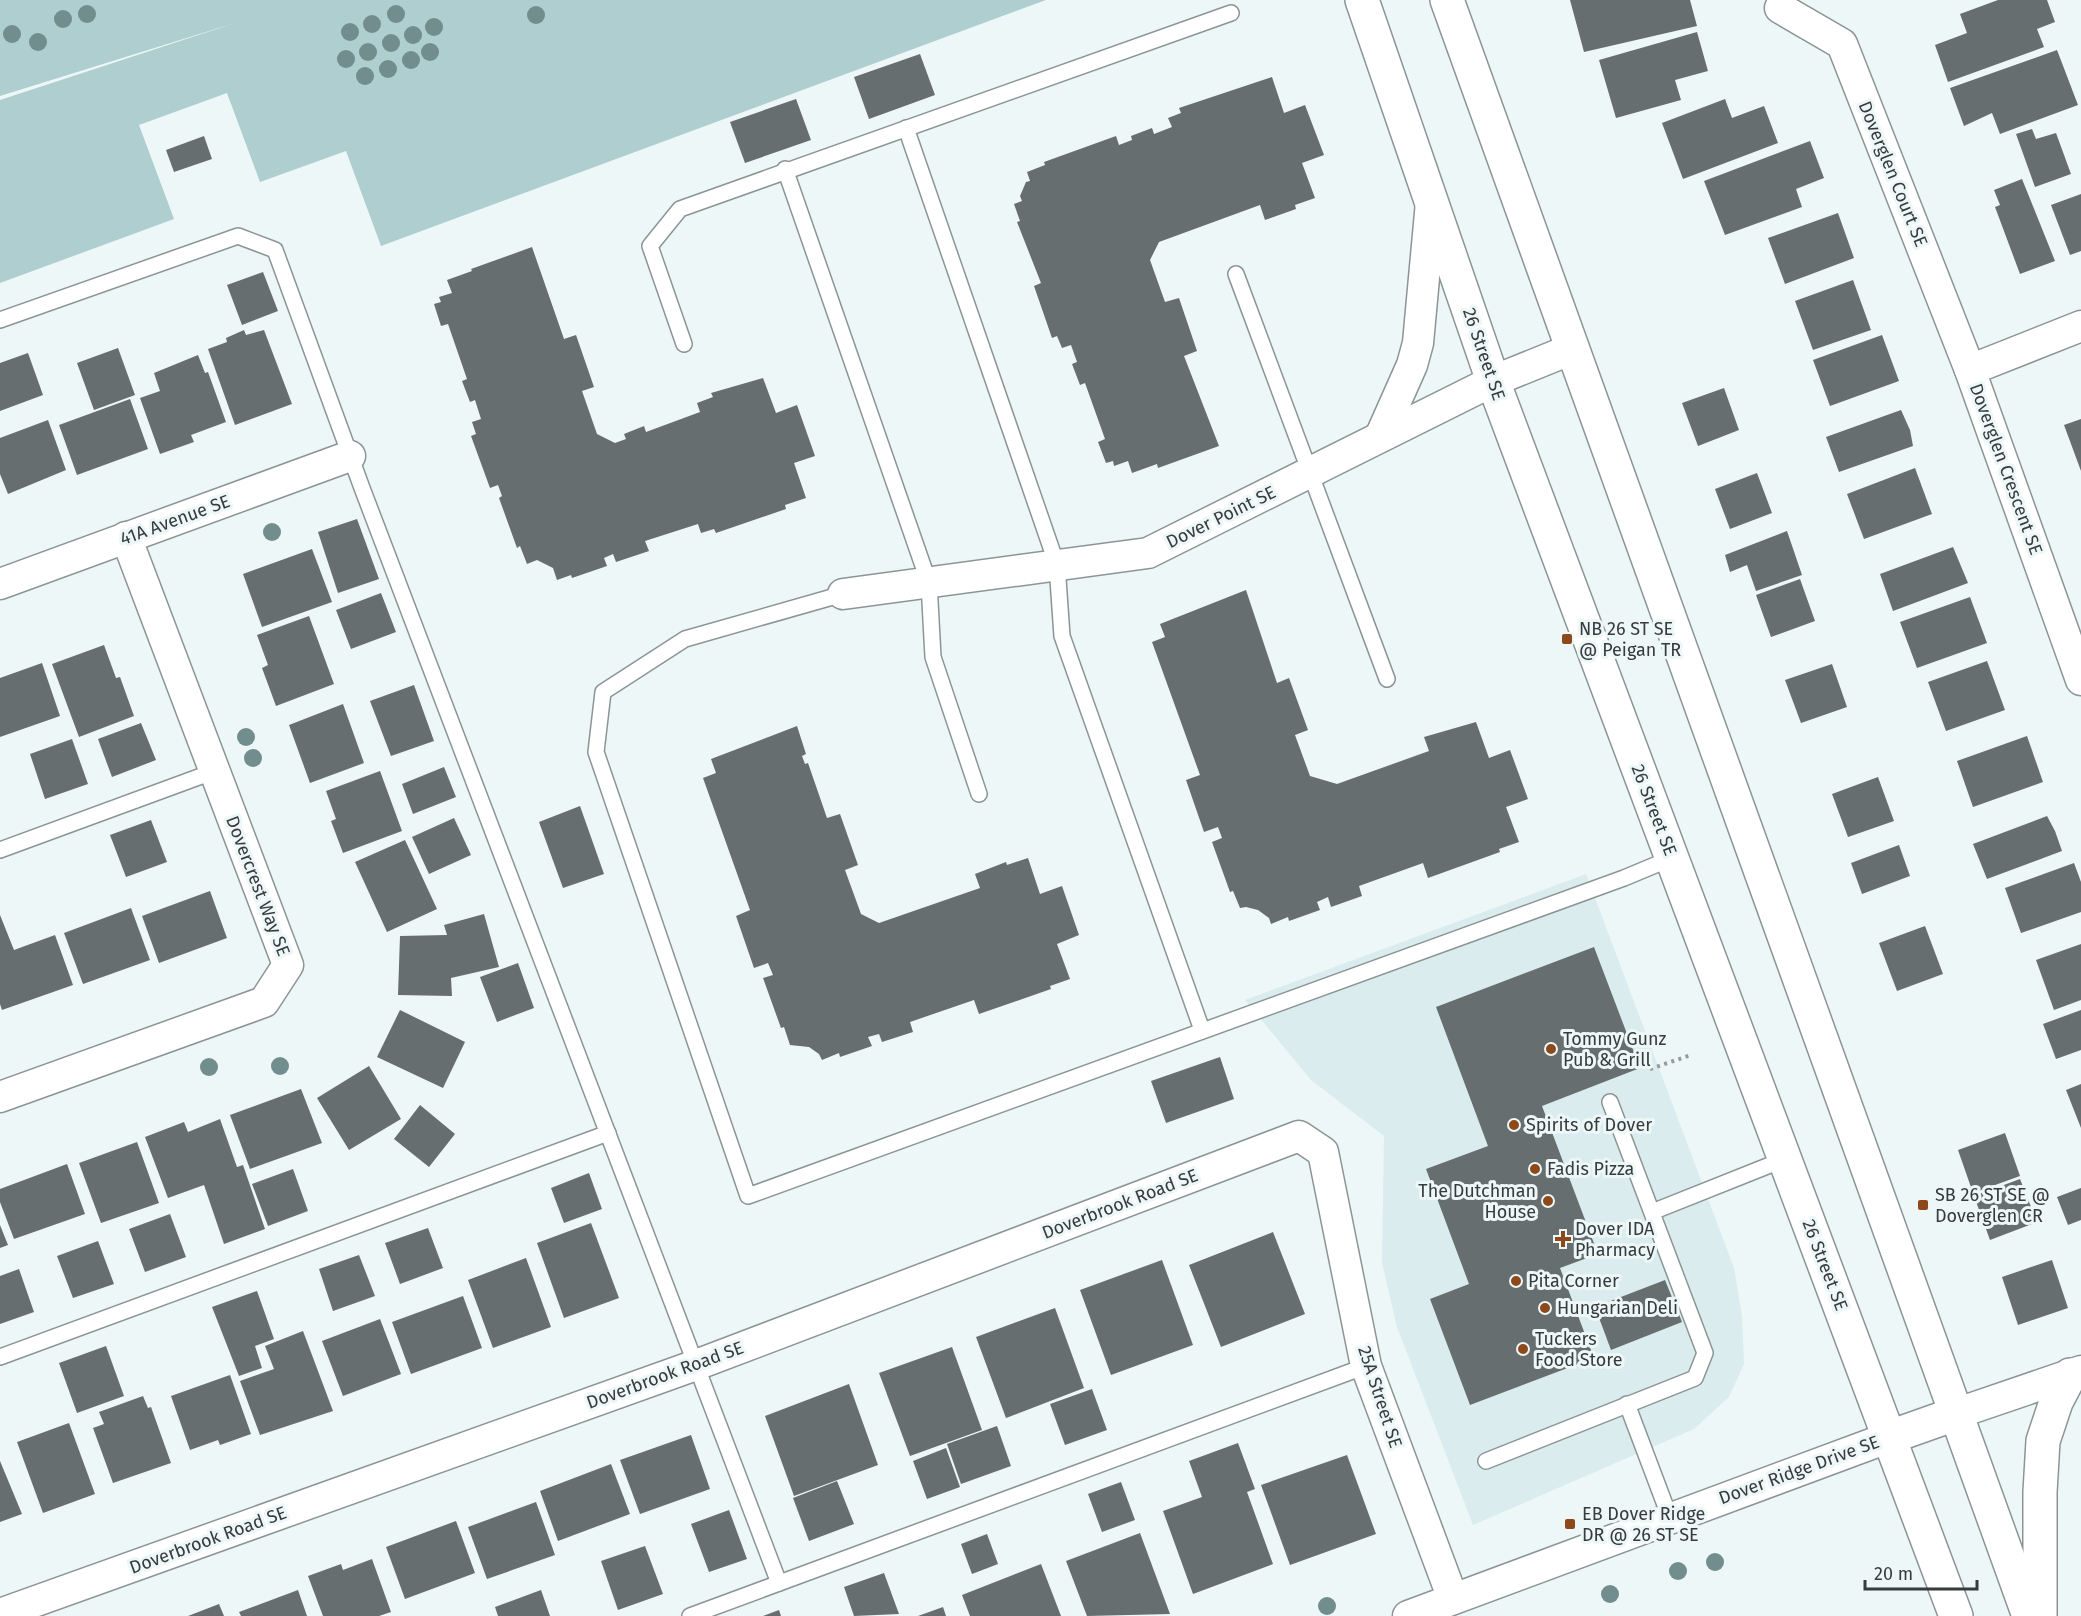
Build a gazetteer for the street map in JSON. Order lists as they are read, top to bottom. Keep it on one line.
{"streets":{"street":["Doverglen Court SE","26 Street SE","Doverglen Crescent SE","Dover Point SE","41A Avenue SE","Dovercrest Way SE","Doverbrook Road SE","25A Street SE","Dover Ridge Drive SE"]},"crossings":[["Doverglen Court SE","Doverglen Crescent SE"],["26 Street SE","Dover Point SE"],["26 Street SE","Dover Ridge Drive SE"],["41A Avenue SE","Dovercrest Way SE"],["Doverbrook Road SE","25A Street SE"],["25A Street SE","Dover Ridge Drive SE"]],"places":{"transit":["NB 26 ST SE @ Peigan TR","SB 26 ST SE @ Doverglen CR","EB Dover Ridge DR @ 26 ST SE"],"other":["Tommy Gunz Pub & Grill","Spirits of Dover","Fadis Pizza","The Dutchman House","Pita Corner","Hungarian Deli","Tuckers Food Store"],"health":["Dover IDA Pharmacy"]},"scale_bar":"20 m"}
